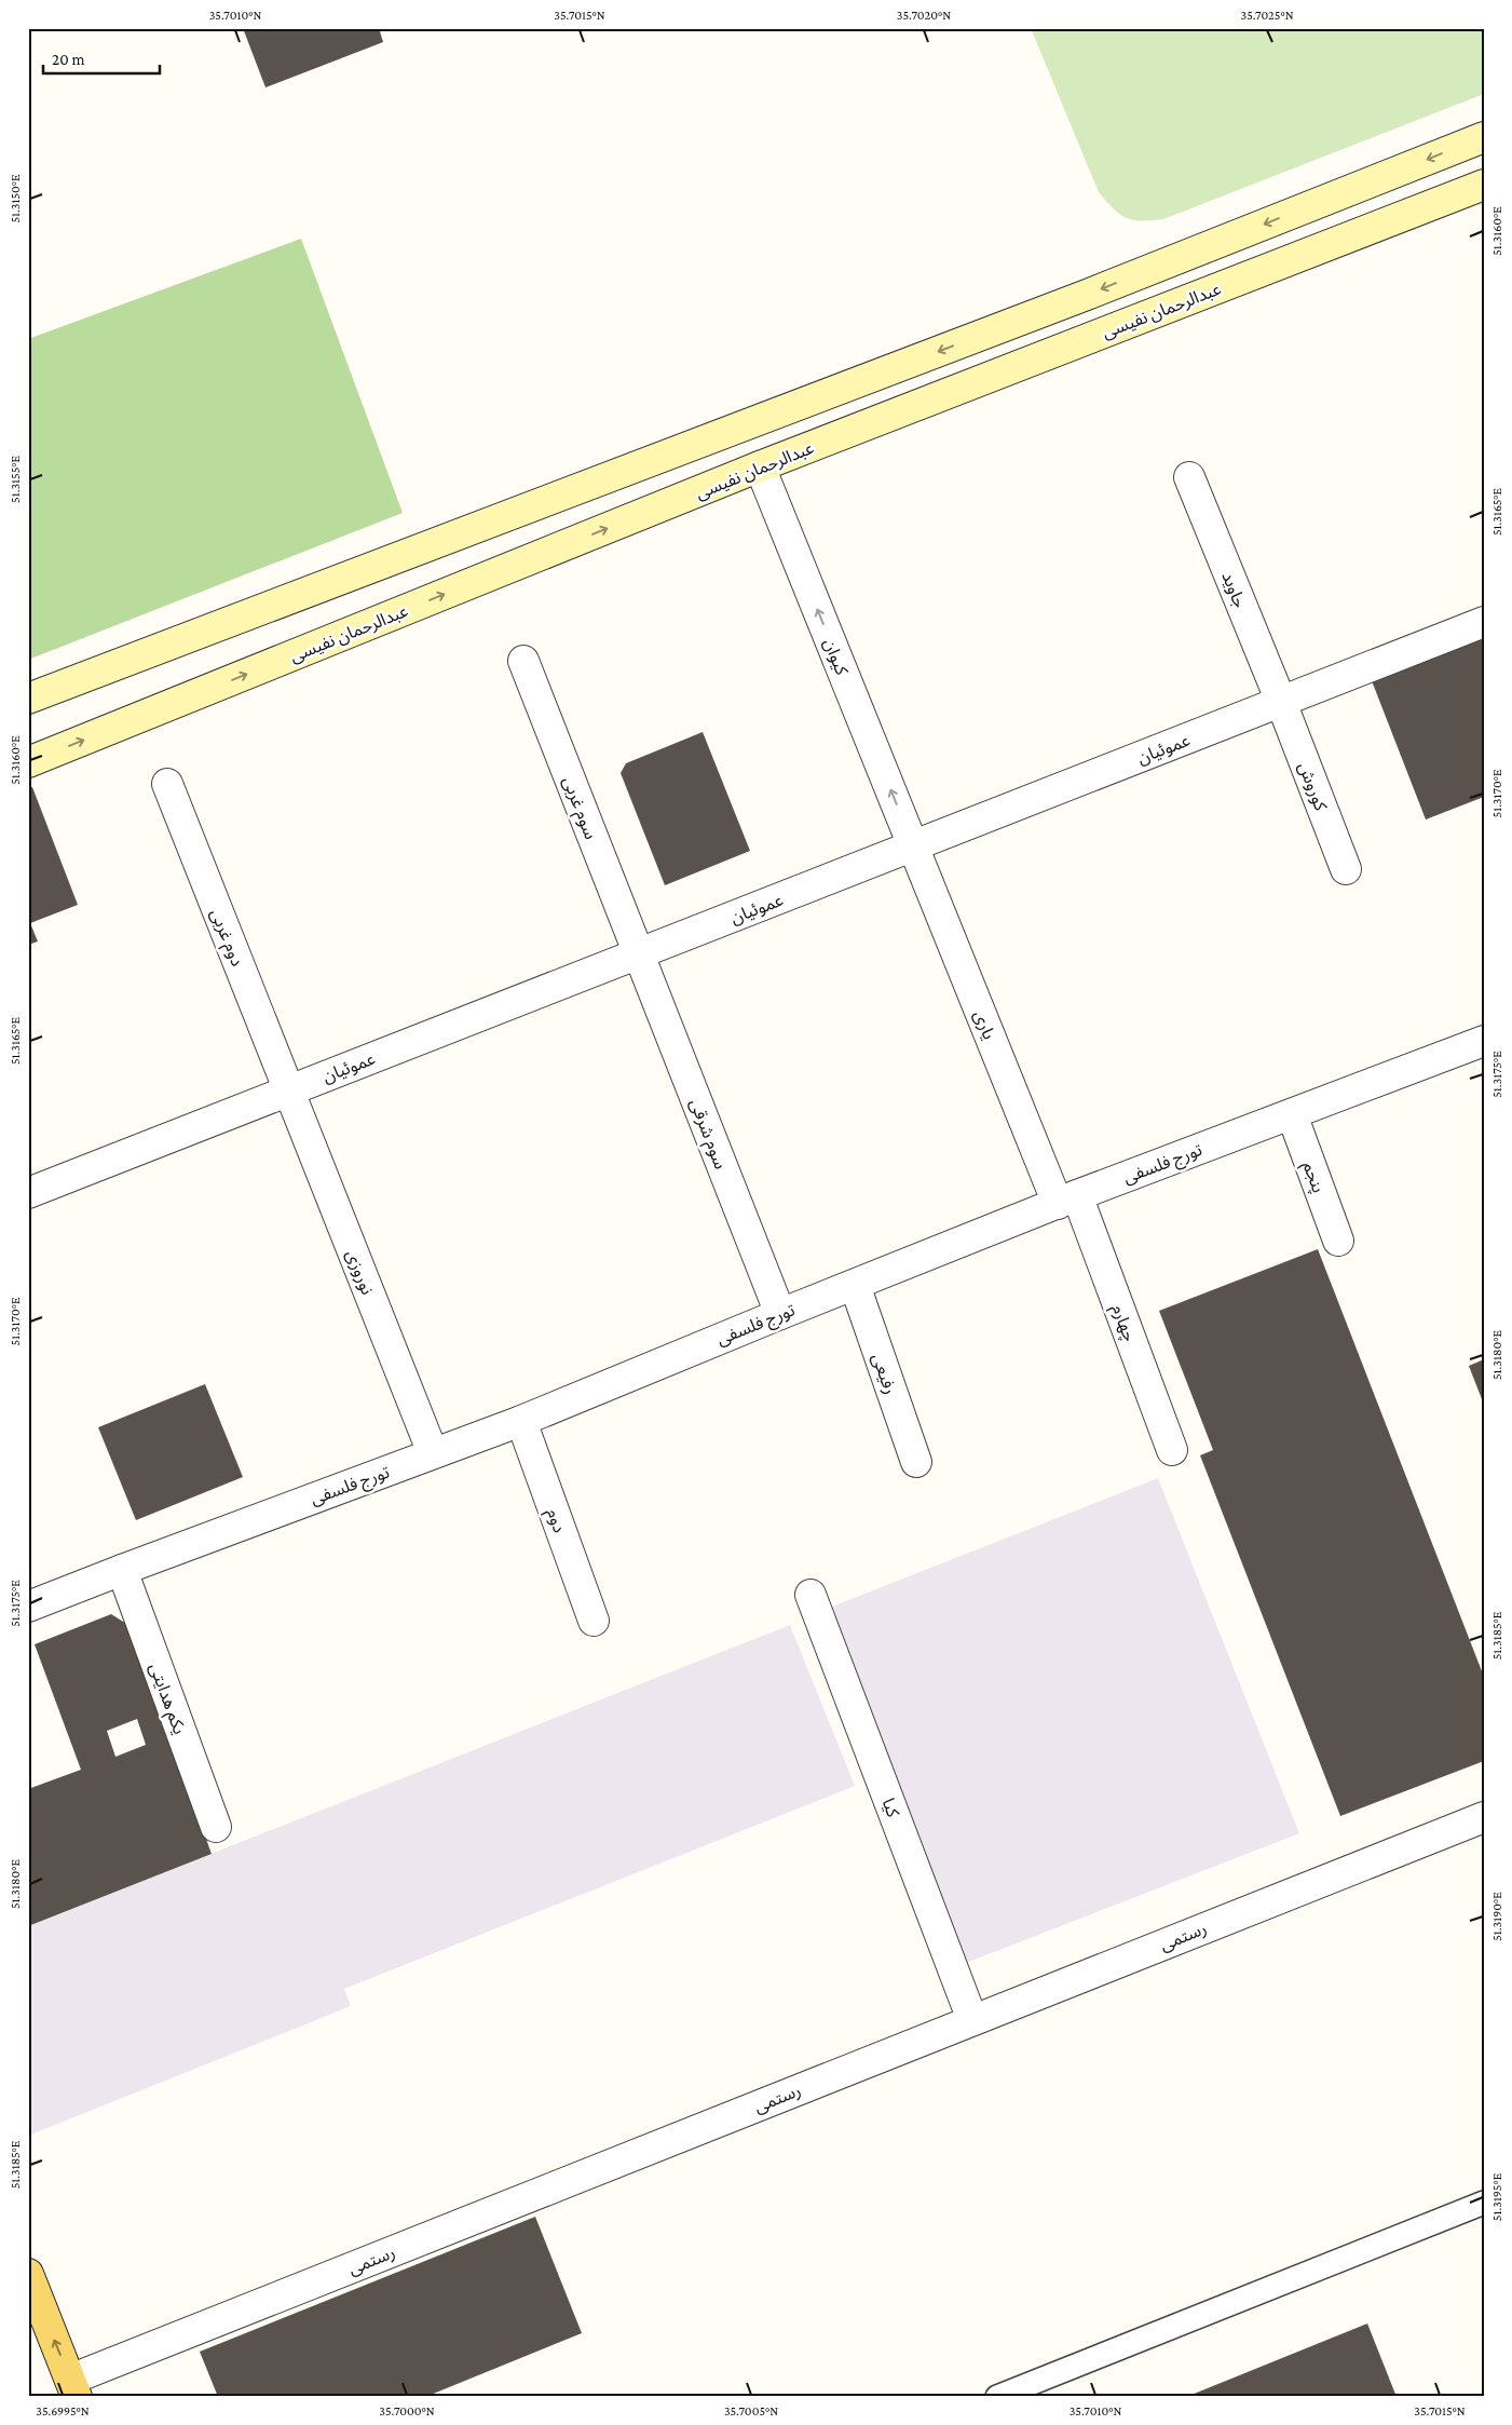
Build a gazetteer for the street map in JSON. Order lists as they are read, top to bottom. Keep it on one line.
{"streets":{"main road":["عبدالرحمان نفیسی"],"street":["جاوید","کیوان","عموئیان","کوروش","سوم غربی","دوم غربی","یاری","سوم شرقی","تورج فلسفی","پنجم","نوروزی","چهارم","رفیعی","دوم","یکم هدایتی","کیا","رستمی"]},"crossings":[["عبدالرحمان نفیسی","کیوان"],["جاوید","عموئیان"],["جاوید","کوروش"],["کیوان","عموئیان"],["کیوان","یاری"],["عموئیان","کوروش"],["عموئیان","سوم غربی"],["عموئیان","دوم غربی"],["عموئیان","یاری"],["عموئیان","سوم شرقی"],["عموئیان","نوروزی"],["سوم غربی","سوم شرقی"],["دوم غربی","نوروزی"],["یاری","تورج فلسفی"],["یاری","چهارم"],["سوم شرقی","تورج فلسفی"],["تورج فلسفی","پنجم"],["تورج فلسفی","نوروزی"],["تورج فلسفی","چهارم"],["تورج فلسفی","رفیعی"],["تورج فلسفی","دوم"],["تورج فلسفی","یکم هدایتی"],["کیا","رستمی"]],"one_way":["کیوان"],"scale_bar":"20 m","coordinates":["35.7010°N","35.7015°N","35.7020°N","35.7025°N","51.3150°E","51.3160°E","51.3155°E","51.3165°E","51.3170°E","51.3175°E","51.3180°E","51.3185°E","51.3190°E","51.3195°E","35.6995°N","35.7000°N","35.7005°N"]}
